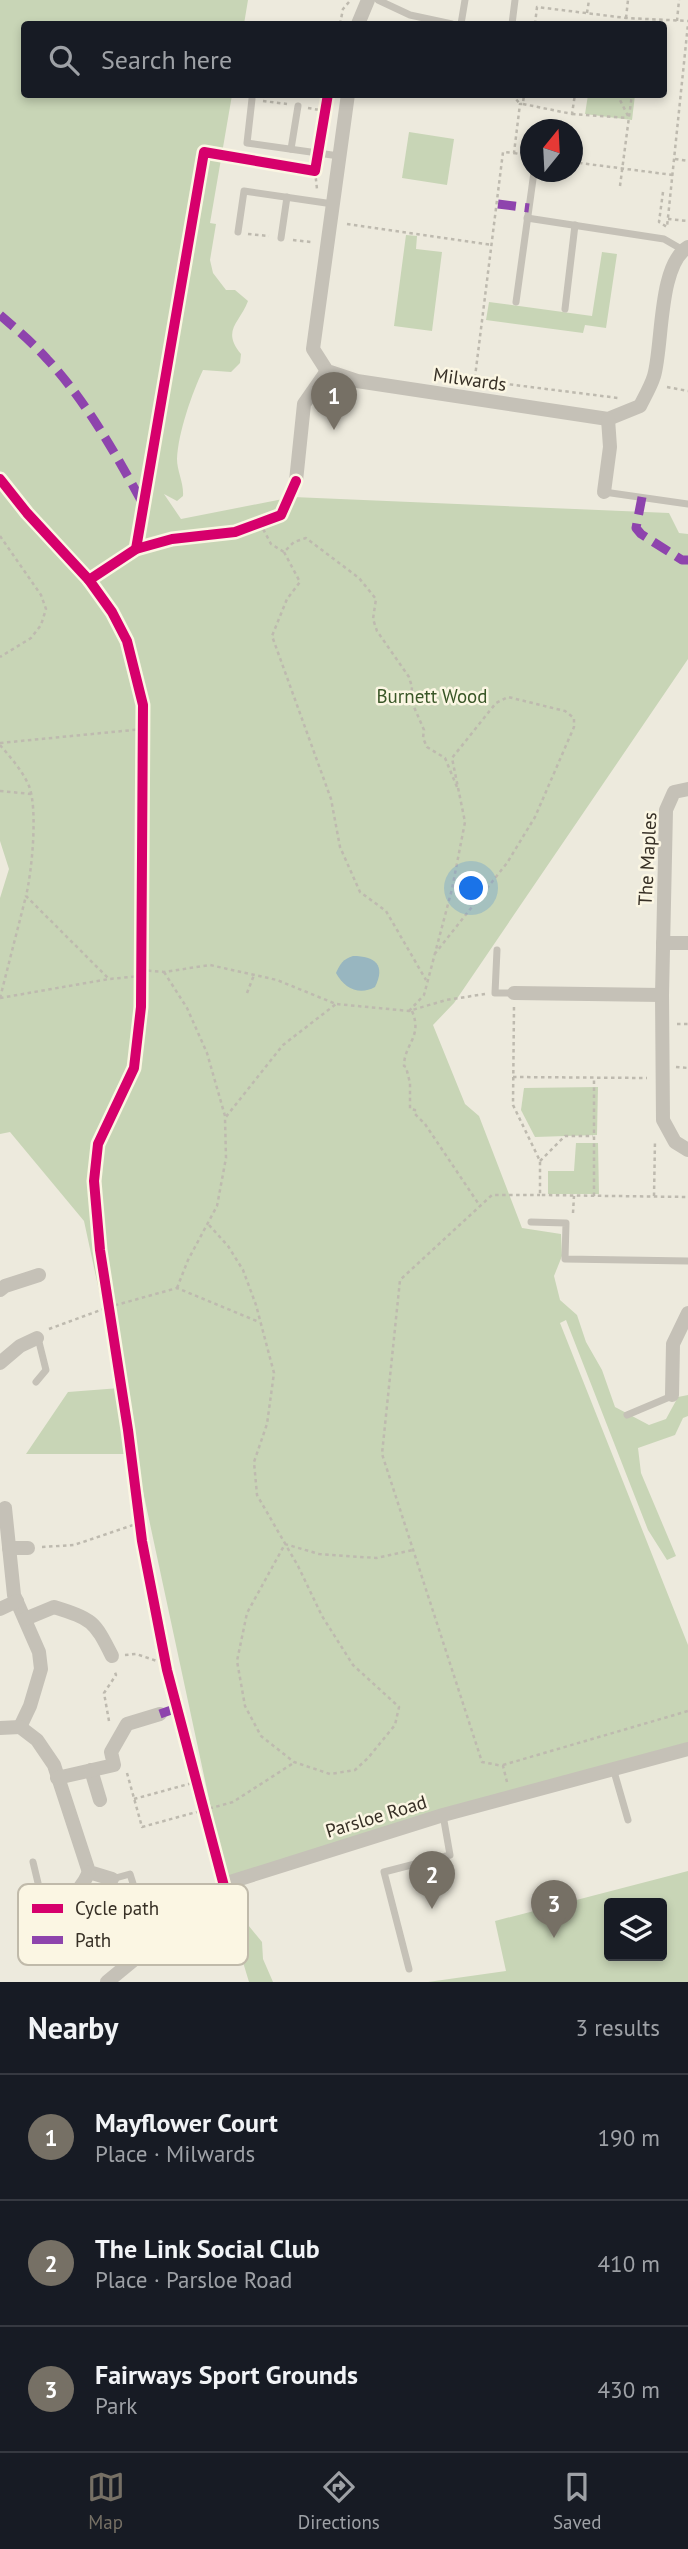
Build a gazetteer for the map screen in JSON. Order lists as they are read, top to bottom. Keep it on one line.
{"streets":{"street":["Milwards","The Maples","Parsloe Road"]},"parks":["Burnett Wood"],"legend":["Cycle path","Path"],"north":"top","page":{"search":"Search here","pins":["1","2","3"],"heading":["Nearby","3 results"],"list":[{"mark":"1","name":"Mayflower Court","note":"Place · Milwards","value":"190 m"},{"mark":"2","name":"The Link Social Club","note":"Place · Parsloe Road","value":"410 m"},{"mark":"3","name":"Fairways Sport Grounds","note":"Park","value":"430 m"}],"nav":["Map","Directions","Saved"]}}
